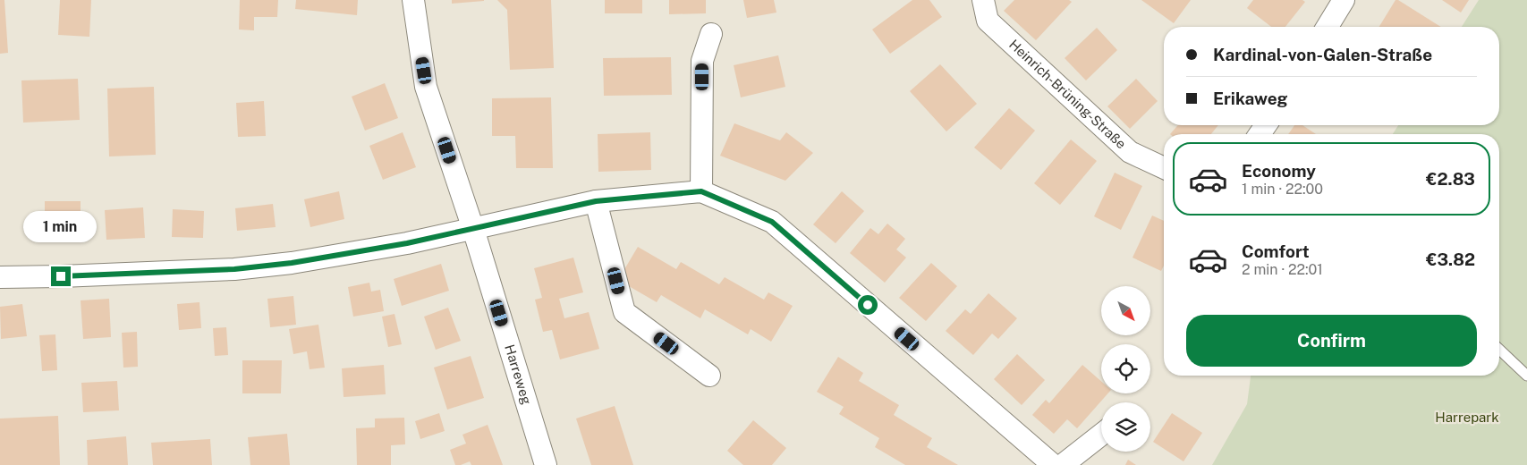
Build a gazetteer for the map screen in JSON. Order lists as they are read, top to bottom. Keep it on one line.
{"streets":{"street":["Heinrich-Brüning-Straße","Harreweg"]},"parks":["Harrepark"],"north":"bottom right","page":{"banner":["Kardinal-von-Galen-Straße","Erikaweg"],"list":[{"name":"Economy","note":"1 min · 22:00","value":"€2.83"},{"name":"Comfort","note":"2 min · 22:01","value":"€3.82"}],"bubble":"1 min","buttons":"Confirm"}}
